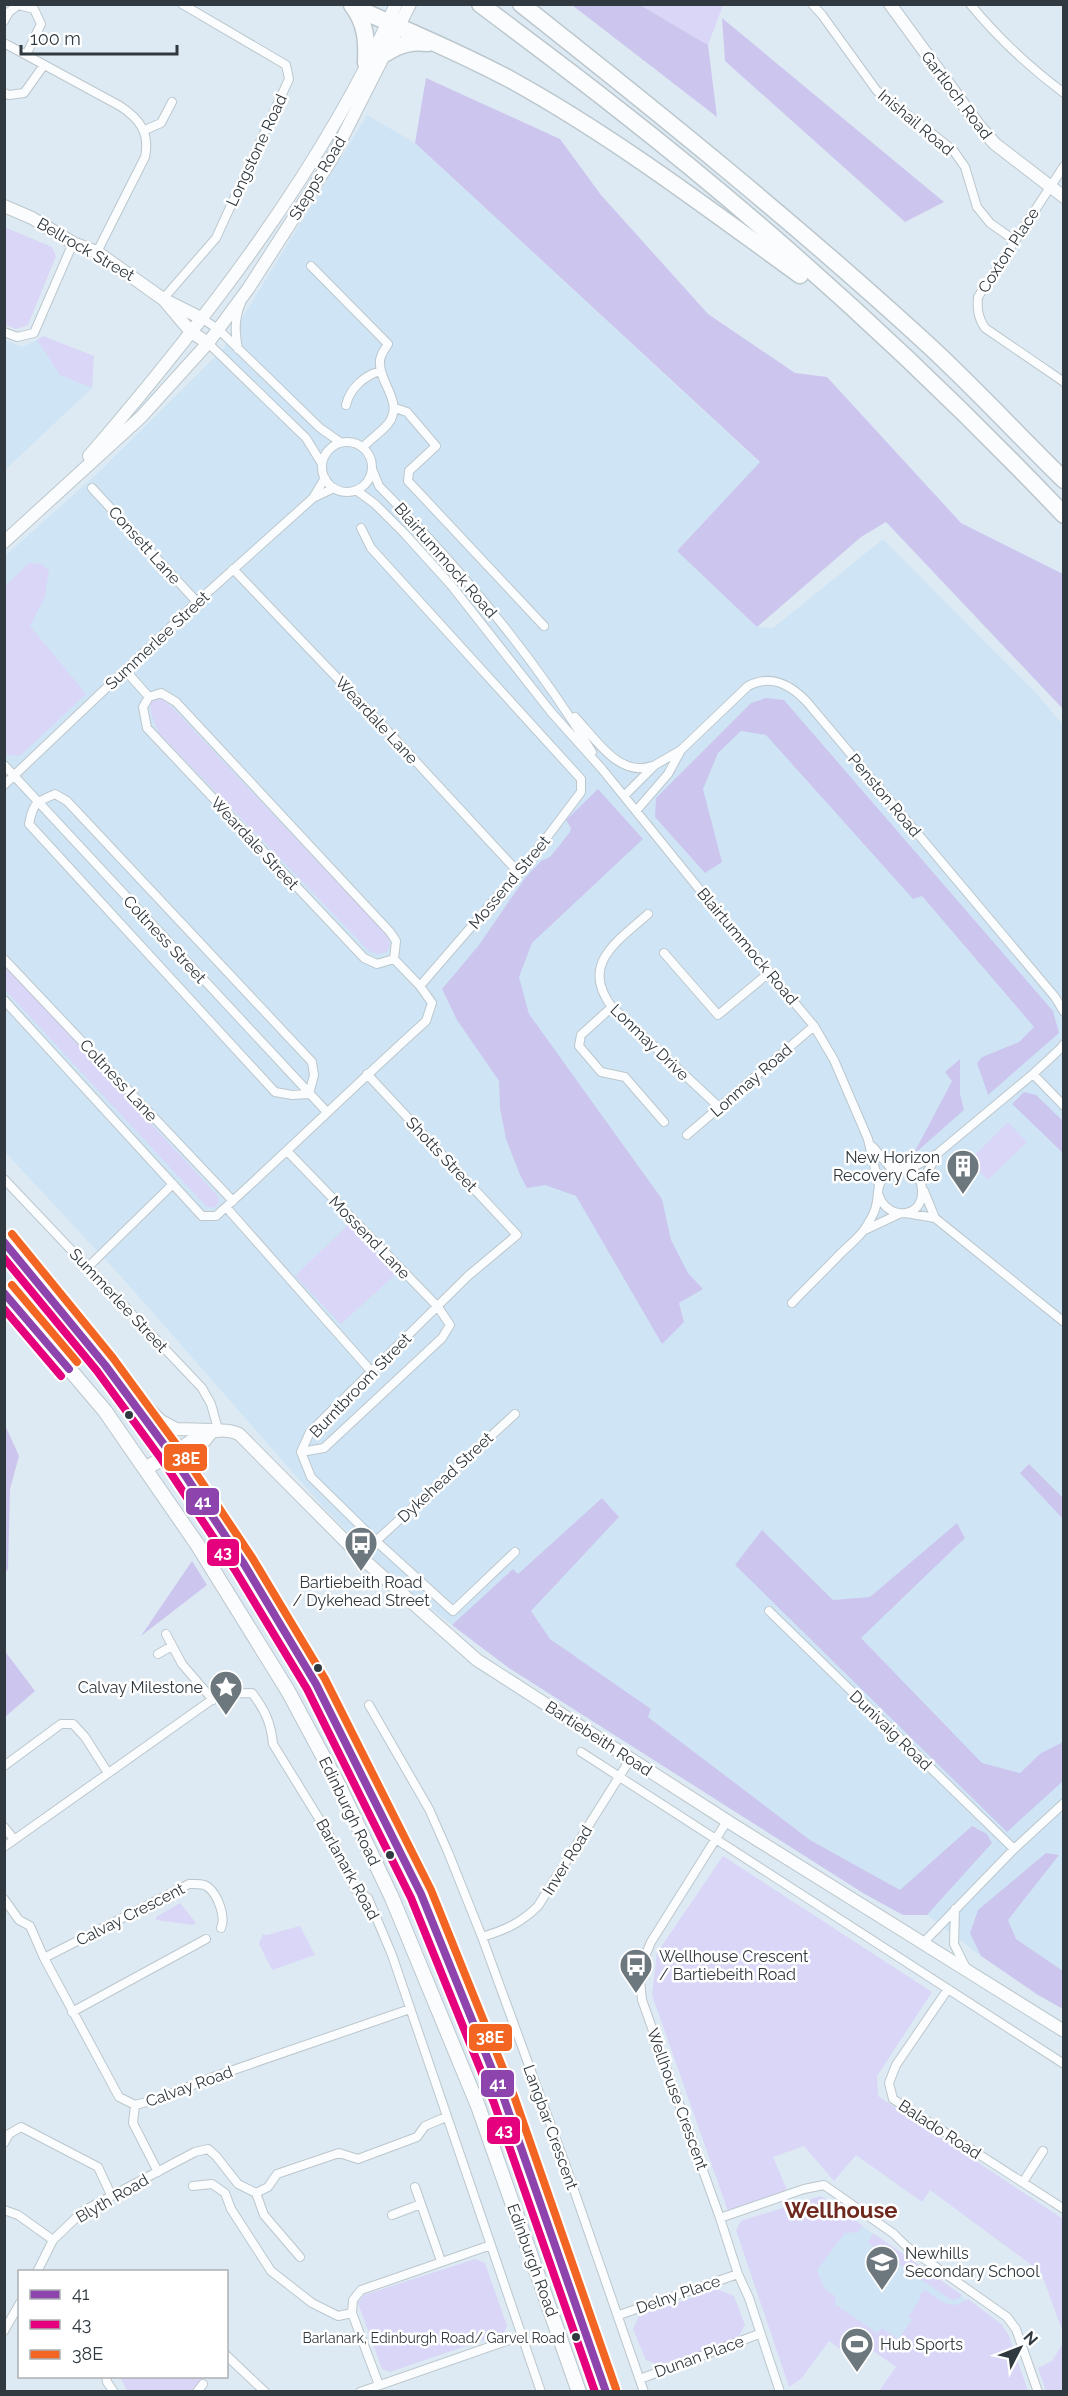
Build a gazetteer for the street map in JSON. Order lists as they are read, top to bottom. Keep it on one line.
{"streets":{"main road":["Edinburgh Road"],"street":["Gartloch Road","Inishail Road","Longstone Road","Stepps Road","Bellrock Street","Coxton Place","Consett Lane","Blairtummock Road","Summerlee Street","Weardale Lane","Penston Road","Weardale Street","Mossend Street","Coltness Street","Lonmay Drive","Coltness Lane","Lonmay Road","Shotts Street","Mossend Lane","Burntbroom Street","Dykehead Street","Dunivaig Road","Bartiebeith Road","Inver Road","Barlanark Road","Calvay Crescent","Calvay Road","Wellhouse Crescent","Langbar Crescent","Balado Road","Blyth Road","Delny Place","Dunan Place"]},"crossings":[["Gartloch Road","Coxton Place"],["Inishail Road","Coxton Place"],["Longstone Road","Bellrock Street"],["Stepps Road","Bellrock Street"],["Consett Lane","Summerlee Street"],["Blairtummock Road","Penston Road"],["Blairtummock Road","Lonmay Road"],["Summerlee Street","Weardale Lane"],["Summerlee Street","Coltness Street"],["Summerlee Street","Bartiebeith Road"],["Weardale Lane","Mossend Street"],["Lonmay Drive","Lonmay Road"],["Shotts Street","Burntbroom Street"],["Mossend Lane","Burntbroom Street"],["Bartiebeith Road","Edinburgh Road"],["Bartiebeith Road","Inver Road"],["Bartiebeith Road","Wellhouse Crescent"],["Bartiebeith Road","Balado Road"],["Inver Road","Langbar Crescent"],["Barlanark Road","Calvay Road"],["Calvay Crescent","Calvay Road"],["Wellhouse Crescent","Delny Place"],["Wellhouse Crescent","Dunan Place"],["Langbar Crescent","Delny Place"],["Langbar Crescent","Dunan Place"]],"districts":["Wellhouse"],"places":{"building":["New Horizon Recovery Cafe"],"bus stop":["Bartiebeith Road / Dykehead Street","Wellhouse Crescent / Bartiebeith Road"],"place":["Calvay Milestone"],"school or university":["Newhills Secondary School"],"other":["Barlanark, Edinburgh Road/ Garvel Road"],"sports":["Hub Sports"]},"lines":["transit line 38E","transit line 41","transit line 43"],"legend":["41","43","38E"],"scale_bar":"100 m","north":"top right"}
